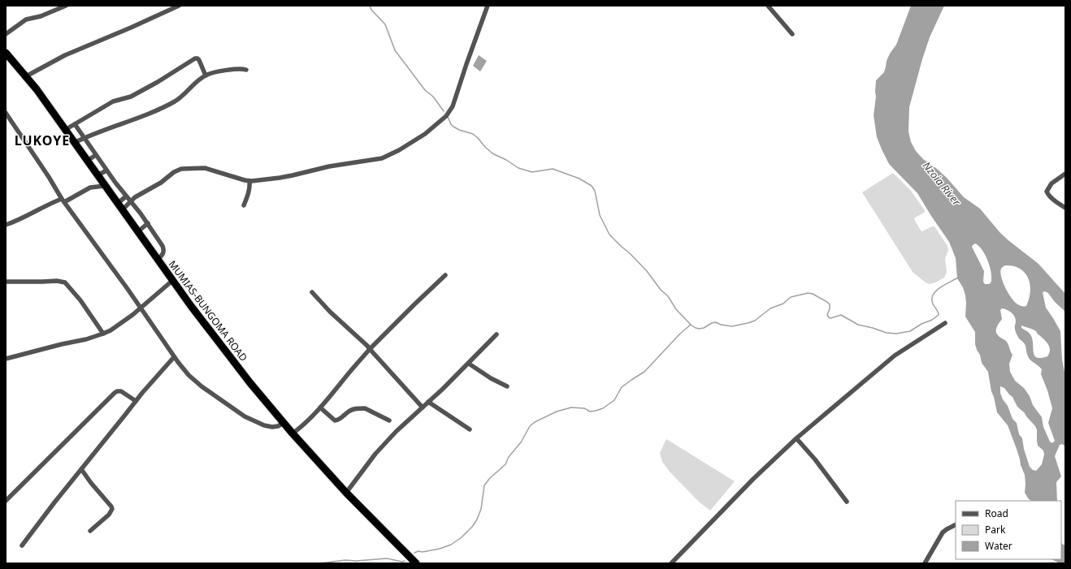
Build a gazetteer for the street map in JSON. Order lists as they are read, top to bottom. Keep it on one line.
{"streets":{"highway":["MUMIAS-BUNGOMA ROAD"]},"districts":["LUKOYE"],"water":["Nzoia River"],"legend":["Road","Park","Water"]}
